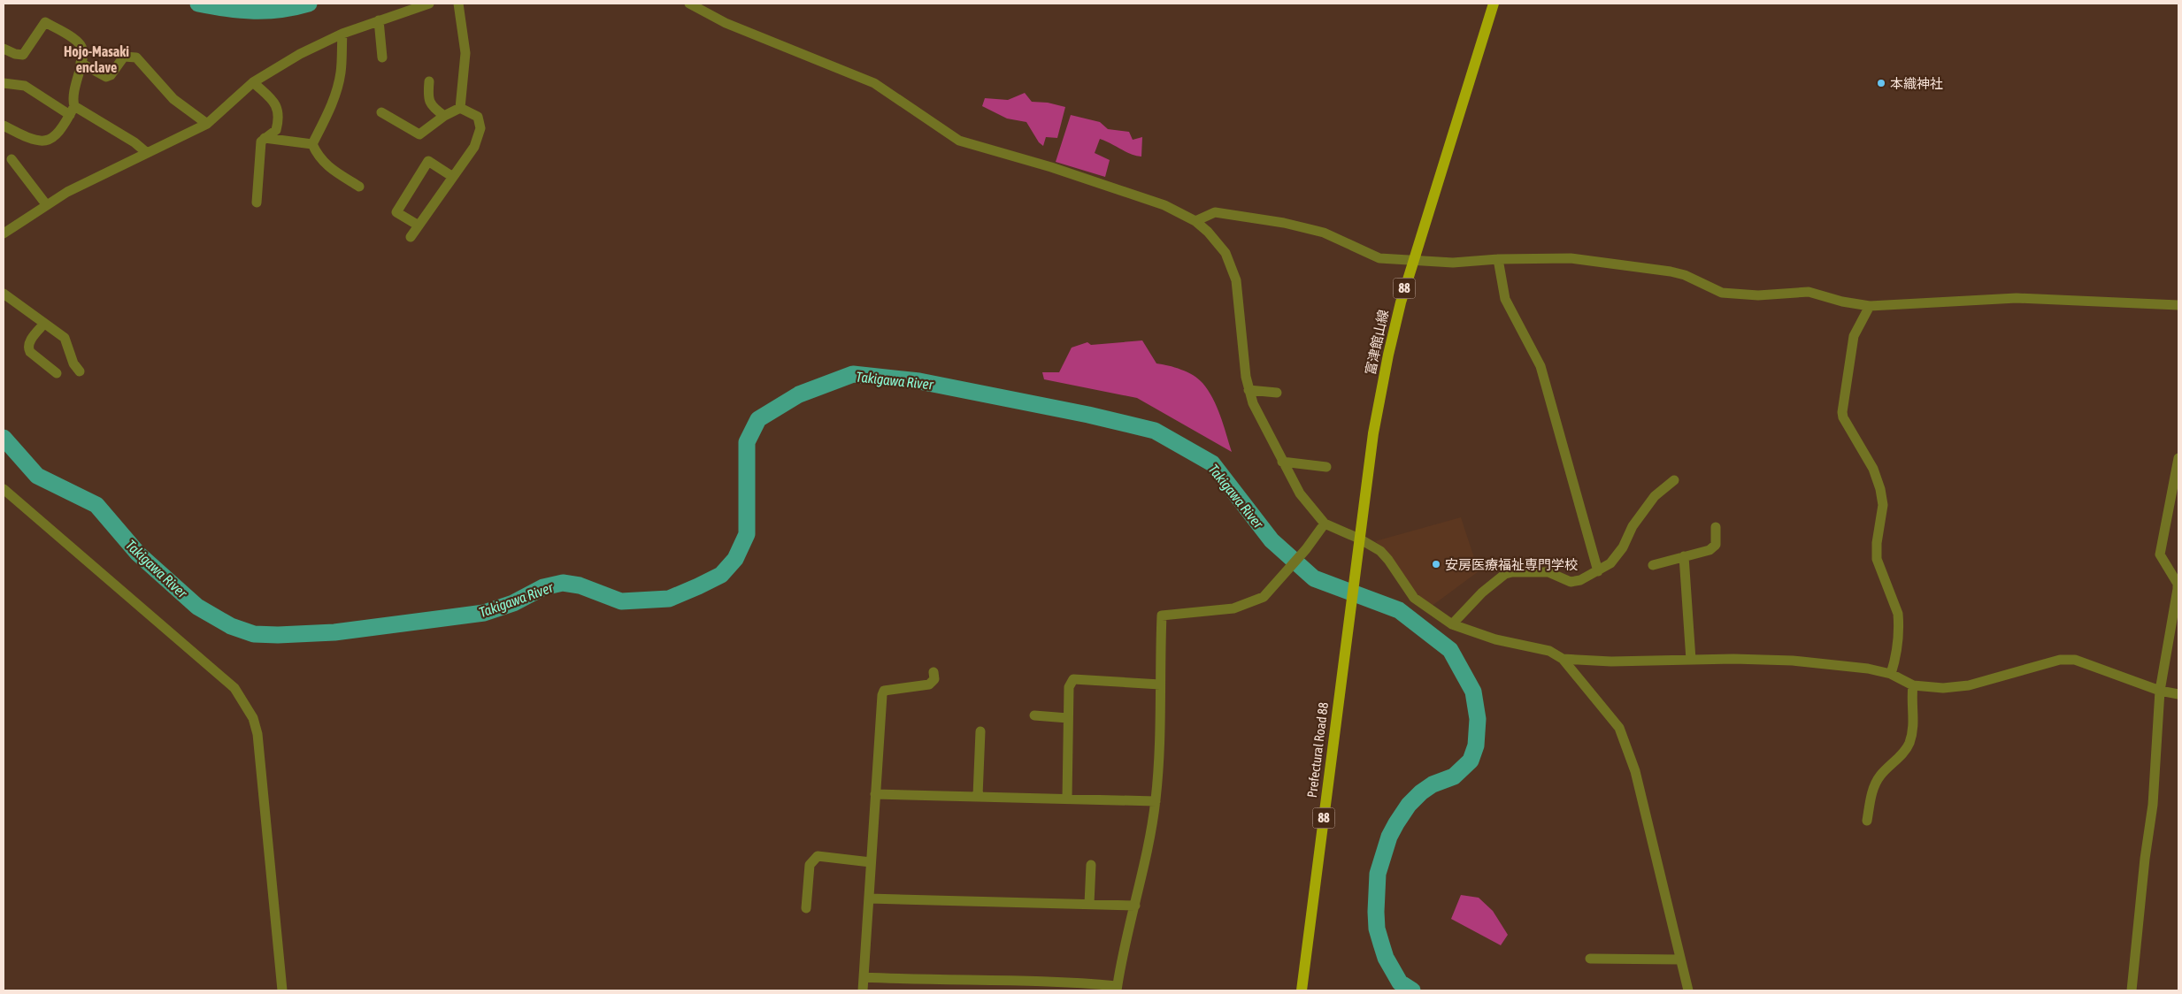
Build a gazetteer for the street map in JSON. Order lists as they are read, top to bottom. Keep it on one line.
{"streets":{"main road":["88","富津館山線","Prefectural Road 88"]},"crossings":[["富津館山線","Prefectural Road 88"]],"districts":["Hojo-Masaki enclave"],"water":["Takigawa River"],"places":["本織神社","安房医療福祉専門学校"]}
